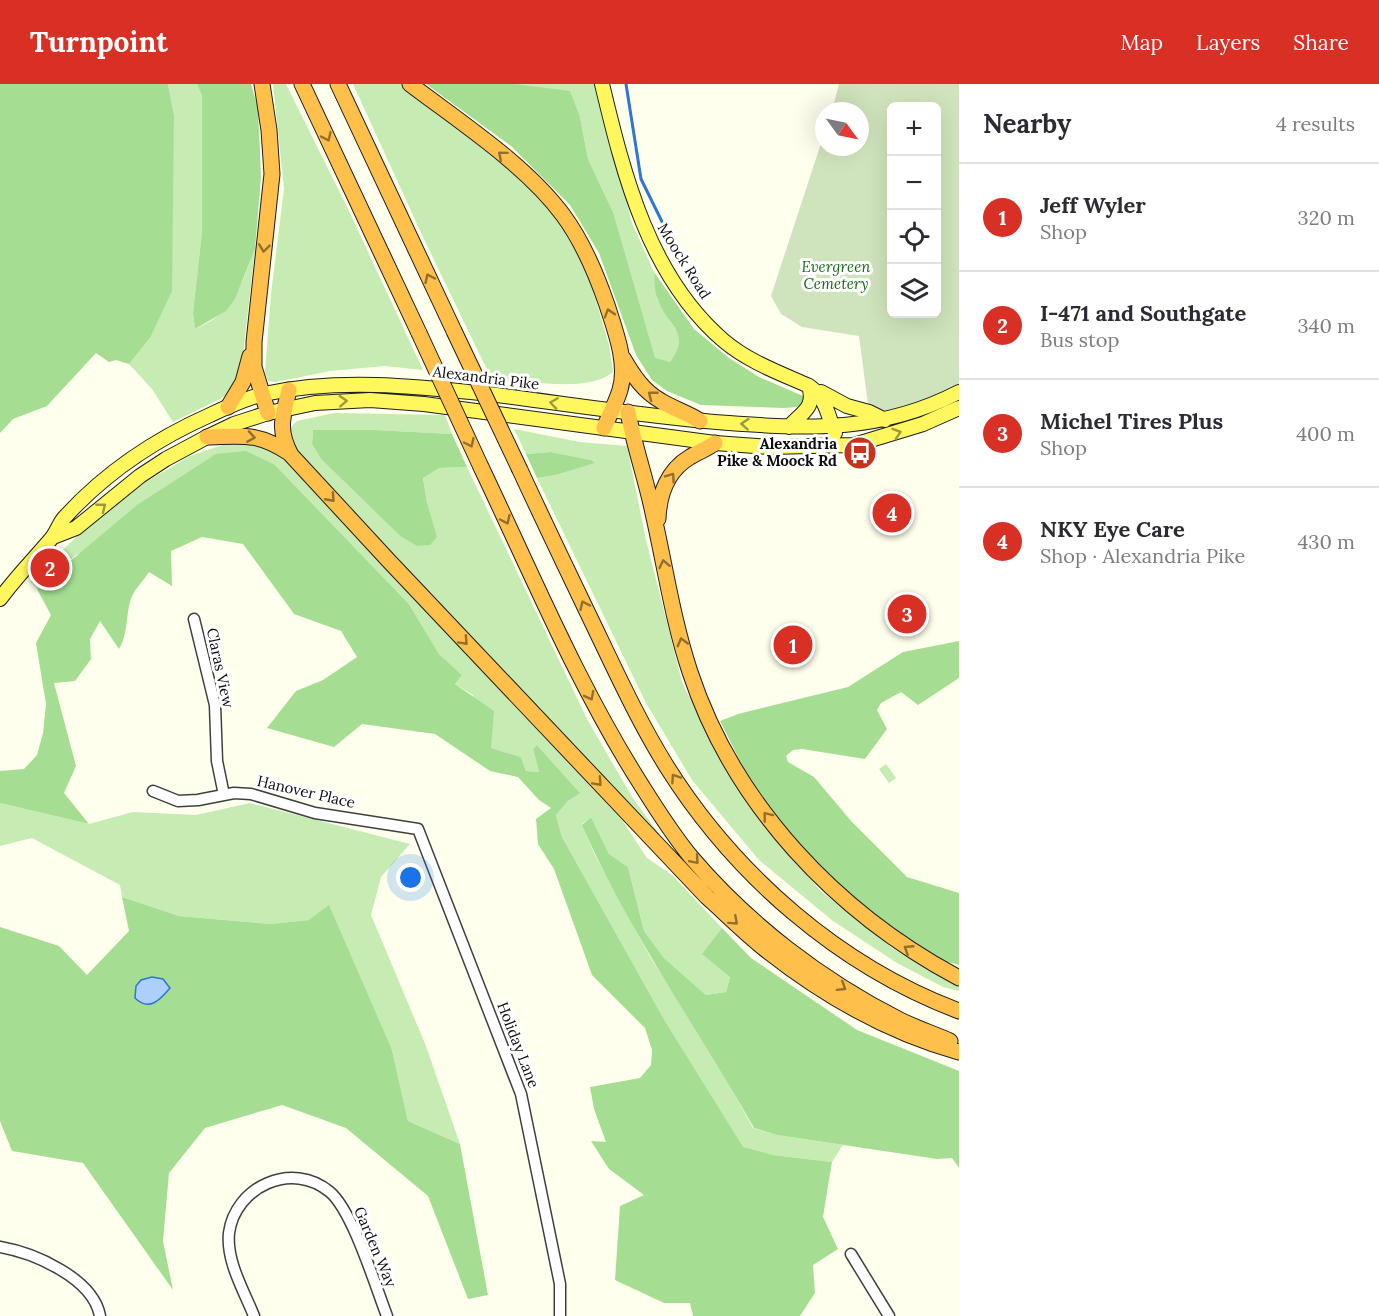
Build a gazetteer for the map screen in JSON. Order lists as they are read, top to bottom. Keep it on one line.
{"streets":{"main road":["Moock Road","Alexandria Pike"],"street":["Claras View","Hanover Place","Holiday Lane","Garden Way"]},"crossings":[["Moock Road","Alexandria Pike"],["Claras View","Hanover Place"],["Hanover Place","Holiday Lane"]],"parks":["Evergreen Cemetery"],"places":{"bus stop":["Alexandria Pike & Moock Rd"]},"north":"bottom right","page":{"header":"Turnpoint","nav":["Map","Layers","Share"],"heading":["Nearby","4 results"],"map_buttons":["+","−"],"list":[{"mark":"1","name":"Jeff Wyler","note":"Shop","value":"320 m"},{"mark":"2","name":"I-471 and Southgate","note":"Bus stop","value":"340 m"},{"mark":"3","name":"Michel Tires Plus","note":"Shop","value":"400 m"},{"mark":"4","name":"NKY Eye Care","note":"Shop · Alexandria Pike","value":"430 m"}],"pins":["4","2","3","1"]}}
